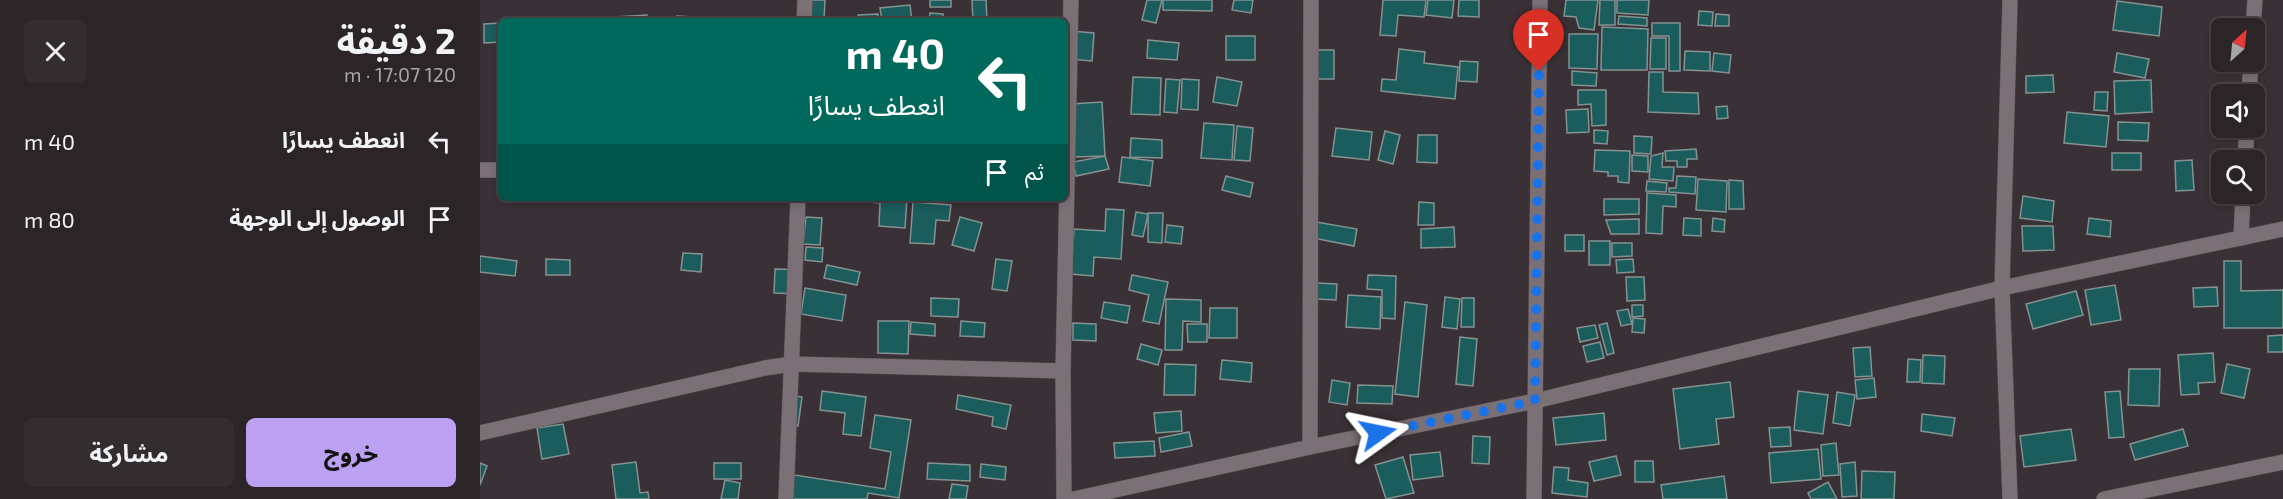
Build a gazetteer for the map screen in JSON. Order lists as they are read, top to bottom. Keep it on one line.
{"north":"top right","page":{"heading":["2 دقيقة","120 m · 17:07"],"turn":["40 m","انعطف يسارًا"],"list":[{"name":"انعطف يسارًا","value":"40 m"},{"name":"الوصول إلى الوجهة","value":"80 m"}],"then":"ثم","buttons":["خروج","مشاركة"]}}
